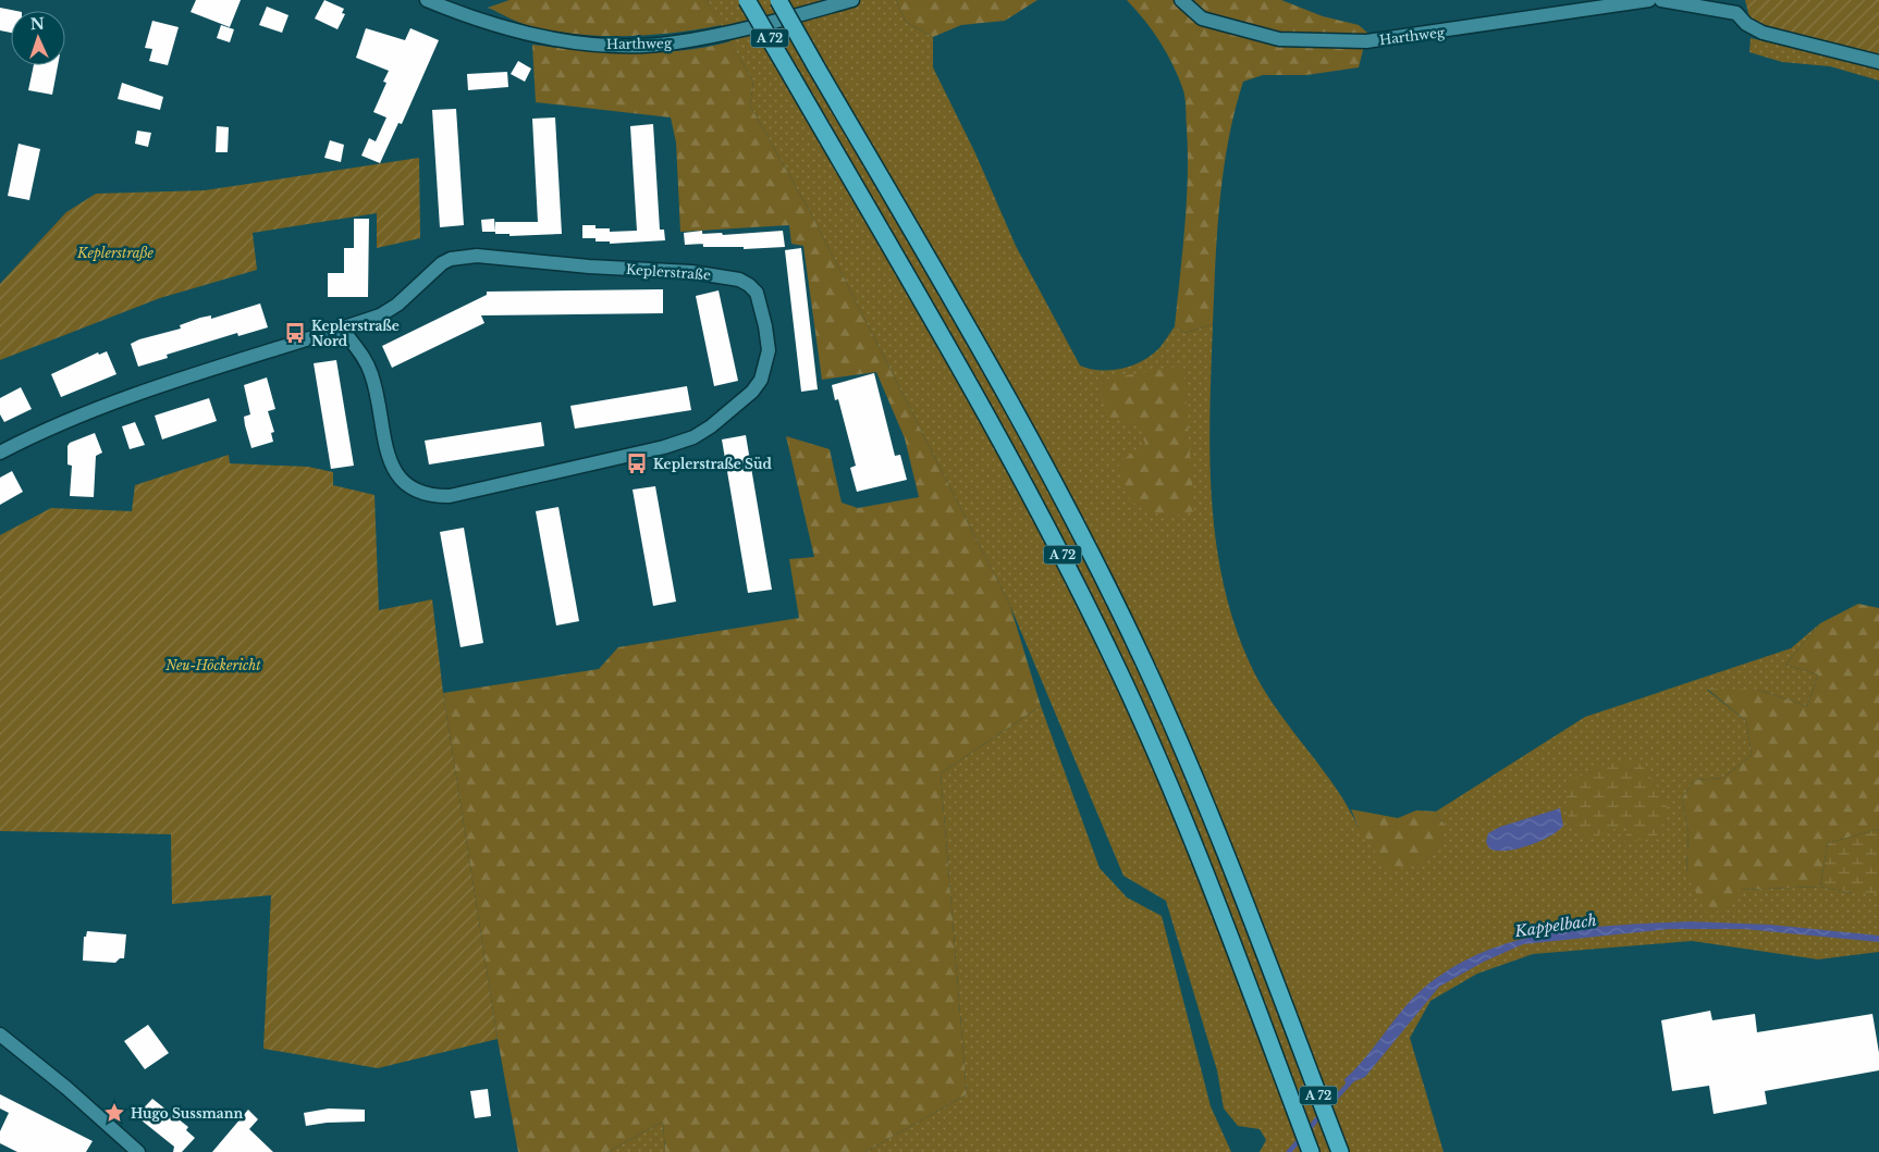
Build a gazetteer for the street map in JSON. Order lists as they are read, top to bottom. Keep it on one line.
{"streets":{"highway":["A 72"],"street":["Harthweg","Keplerstraße"]},"water":["Kappelbach"],"parks":["Keplerstraße","Neu-Höckericht"],"places":{"bus stop":["Keplerstraße Nord","Keplerstraße Süd"],"place":["Hugo Sussmann"]},"north":"top"}
